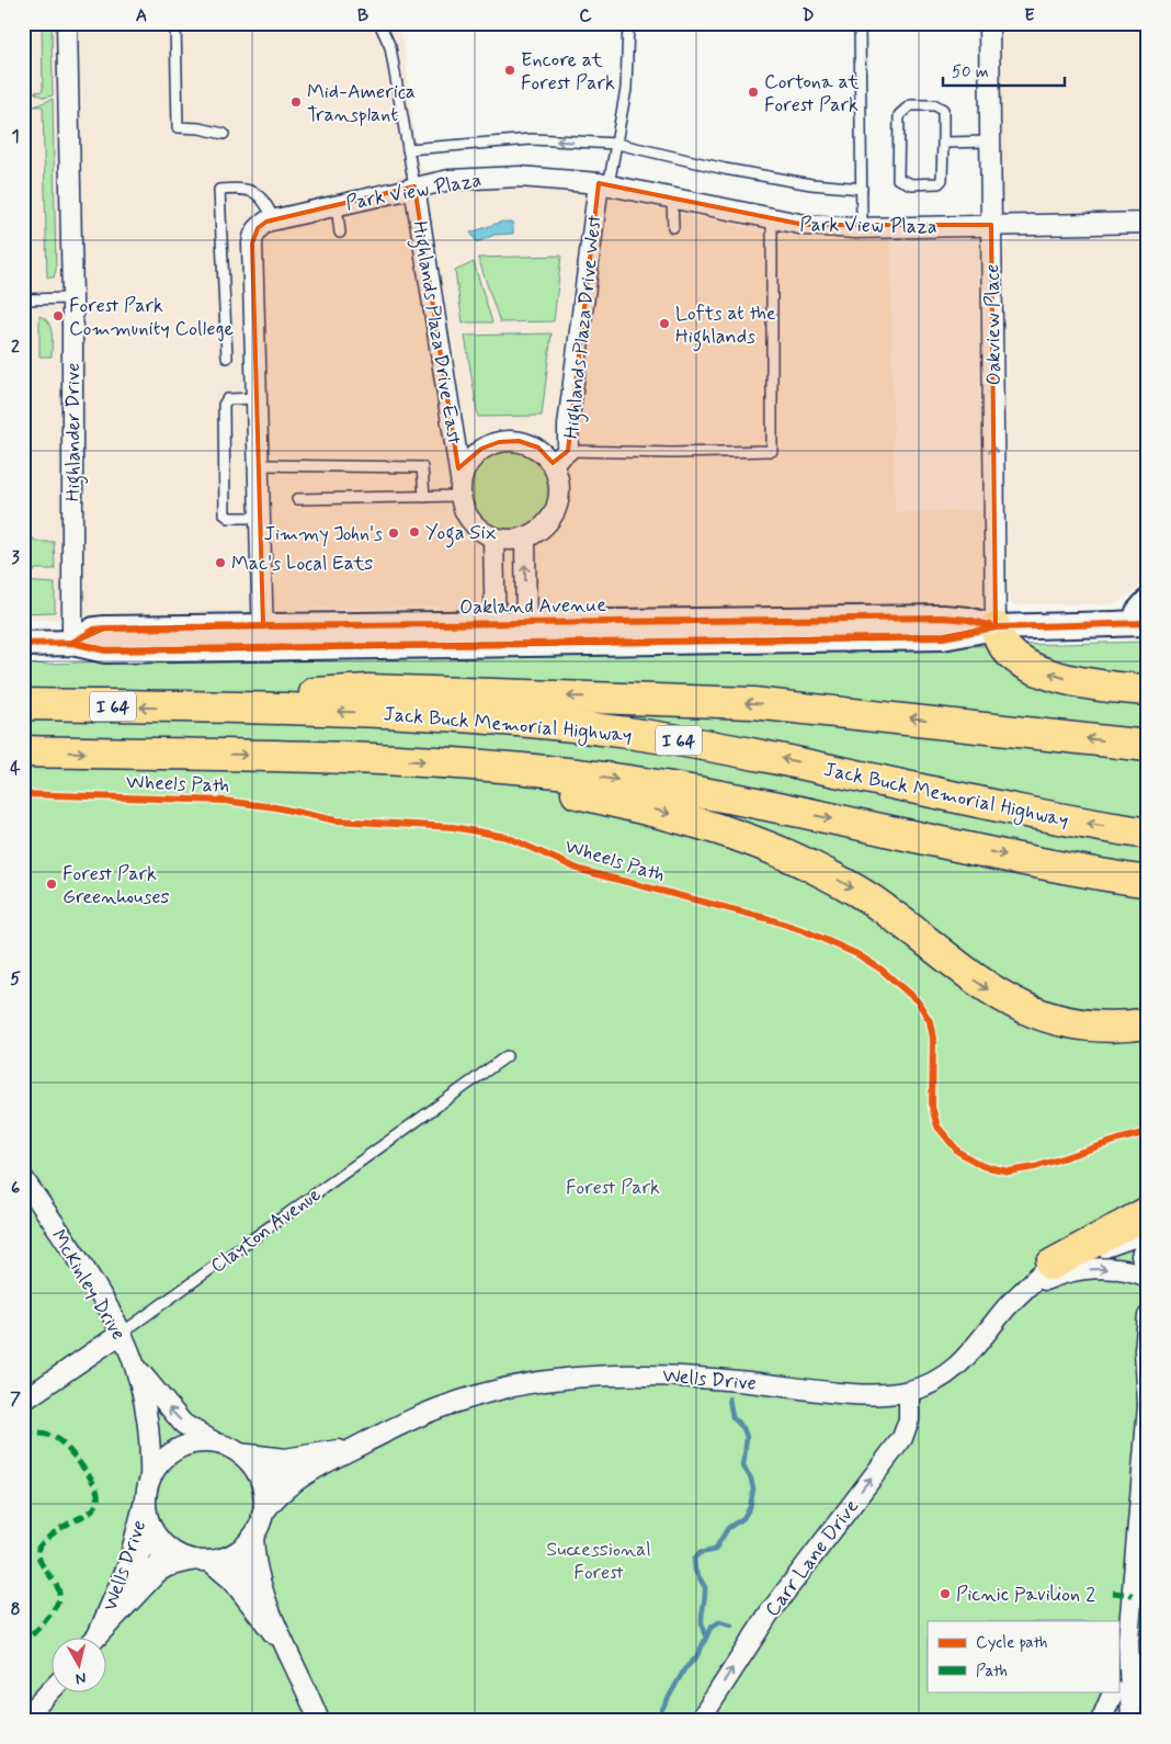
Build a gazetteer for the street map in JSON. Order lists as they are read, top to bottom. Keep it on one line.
{"streets":{"main road":["I 64","Jack Buck Memorial Highway"],"street":["Park View Plaza","Oakview Place","Highlands Plaza Drive West","Highlands Plaza Drive East","Highlander Drive","Oakland Avenue","Clayton Avenue","McKinley Drive","Wells Drive","Carr Lane Drive"],"cycle path":["Wheels Path"]},"crossings":[["Park View Plaza","Oakview Place"],["Park View Plaza","Highlands Plaza Drive West"],["Park View Plaza","Highlands Plaza Drive East"],["Park View Plaza","Oakland Avenue"],["Oakview Place","Oakland Avenue"],["Highlands Plaza Drive West","Highlands Plaza Drive East"],["Highlander Drive","Oakland Avenue"],["Clayton Avenue","McKinley Drive"],["McKinley Drive","Wells Drive"],["Wells Drive","Carr Lane Drive"]],"one_way":["Oakview Place","Carr Lane Drive"],"parks":["Forest Park","Successional Forest"],"places":["Encore at Forest Park","Cortona at Forest Park","Mid-America Transplant","Forest Park Community College","Lofts at the Highlands","Yoga Six","Jimmy John's","Mac's Local Eats","Forest Park Greenhouses","Picnic Pavilion 2"],"legend":["Cycle path","Path"],"scale_bar":"50 m","north":"bottom","grid":{"columns":["A","B","C","D","E"],"rows":["1","2","3","4","5","6","7","8"]}}
